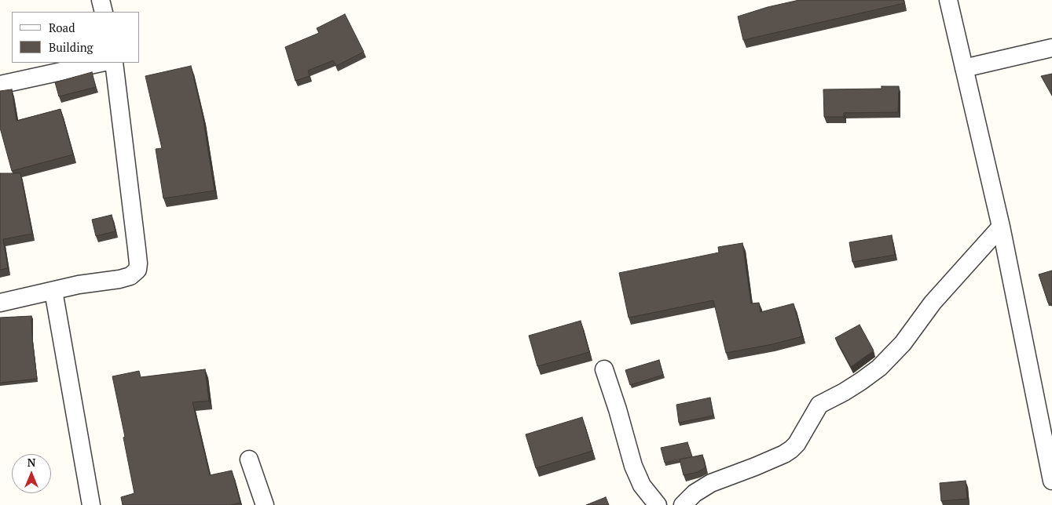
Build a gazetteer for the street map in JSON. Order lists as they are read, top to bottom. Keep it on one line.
{"legend":["Road","Building"],"north":"top"}
